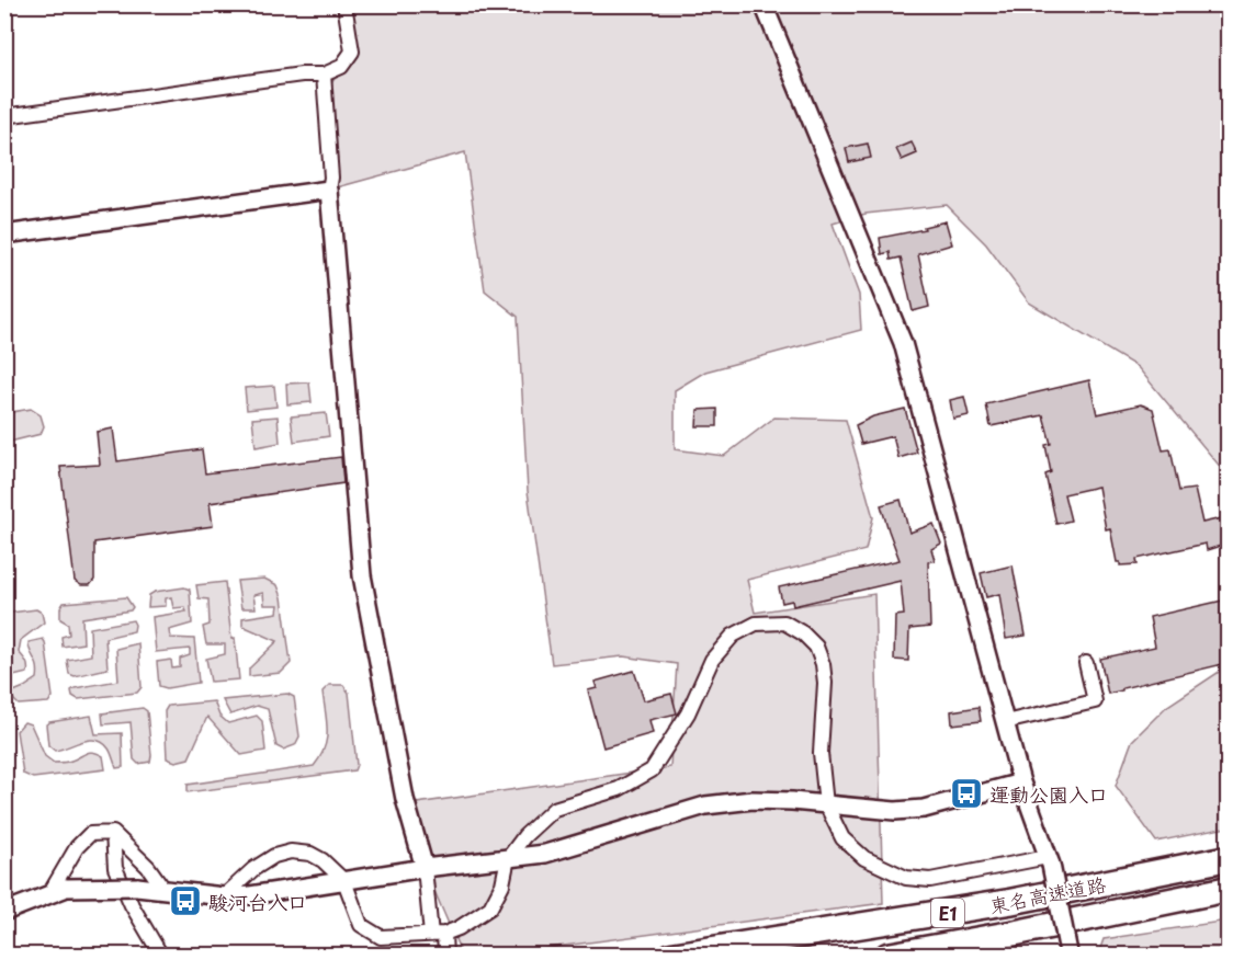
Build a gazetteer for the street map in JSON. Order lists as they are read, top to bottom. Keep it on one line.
{"streets":{"highway":["東名高速道路","E1"]},"places":{"bus stop":["運動公園入口","駿河台入口"]}}
